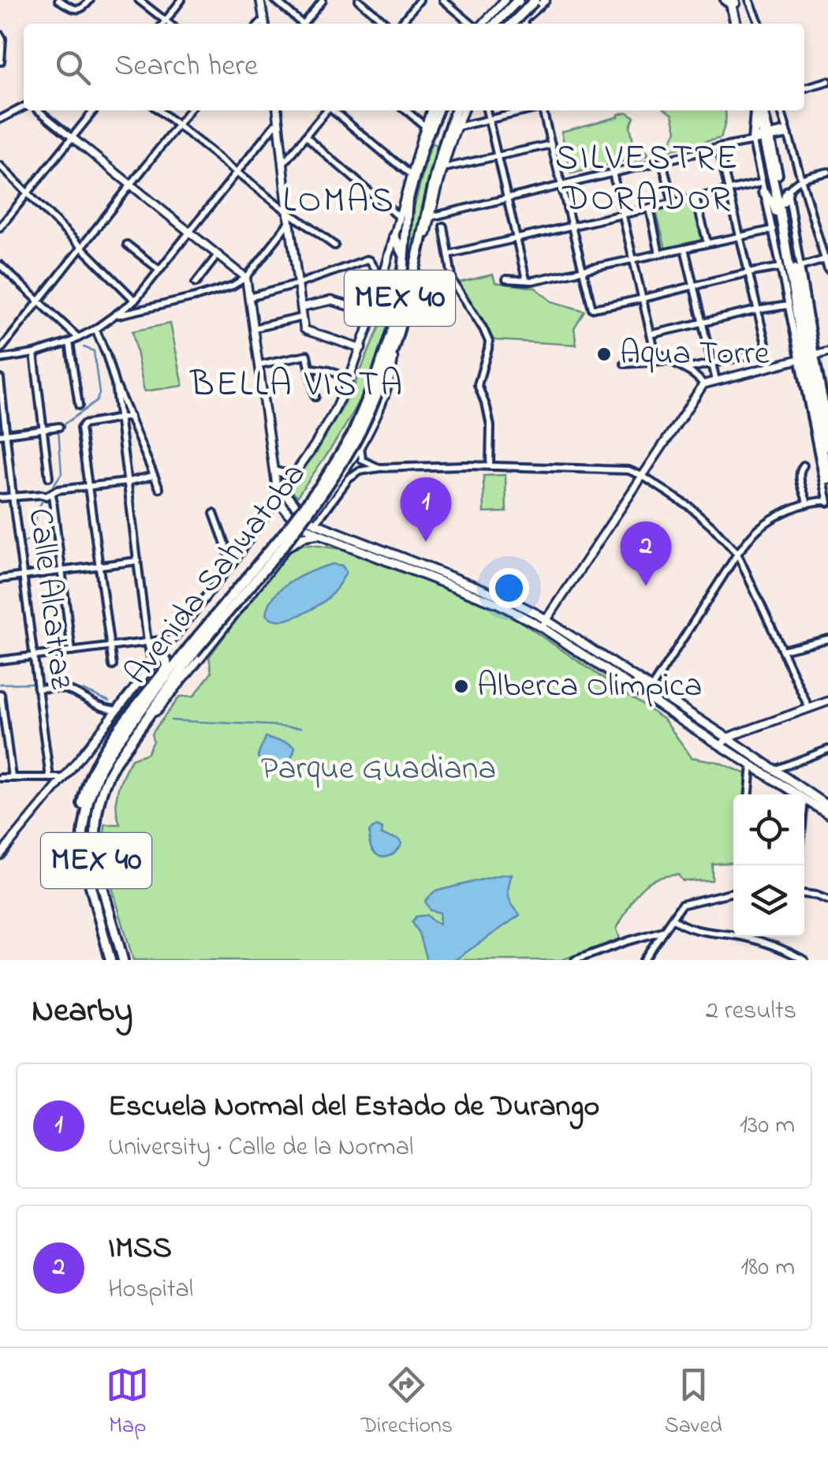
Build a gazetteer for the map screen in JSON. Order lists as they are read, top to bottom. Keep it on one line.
{"streets":{"main road":["MEX 40","Avenida Sahuatoba"],"street":["Calle Alcatraz"]},"crossings":[["MEX 40","Avenida Sahuatoba"]],"districts":["SILVESTRE DORADOR","LOMAS","BELLA VISTA"],"parks":["Parque Guadiana"],"places":["Aqua Torre","Alberca Olimpica"],"page":{"search":"Search here","pins":["1","2"],"heading":["Nearby","2 results"],"list":[{"mark":"1","name":"Escuela Normal del Estado de Durango","note":"University · Calle de la Normal","value":"130 m"},{"mark":"2","name":"IMSS","note":"Hospital","value":"180 m"}],"nav":["Map","Directions","Saved"]}}
